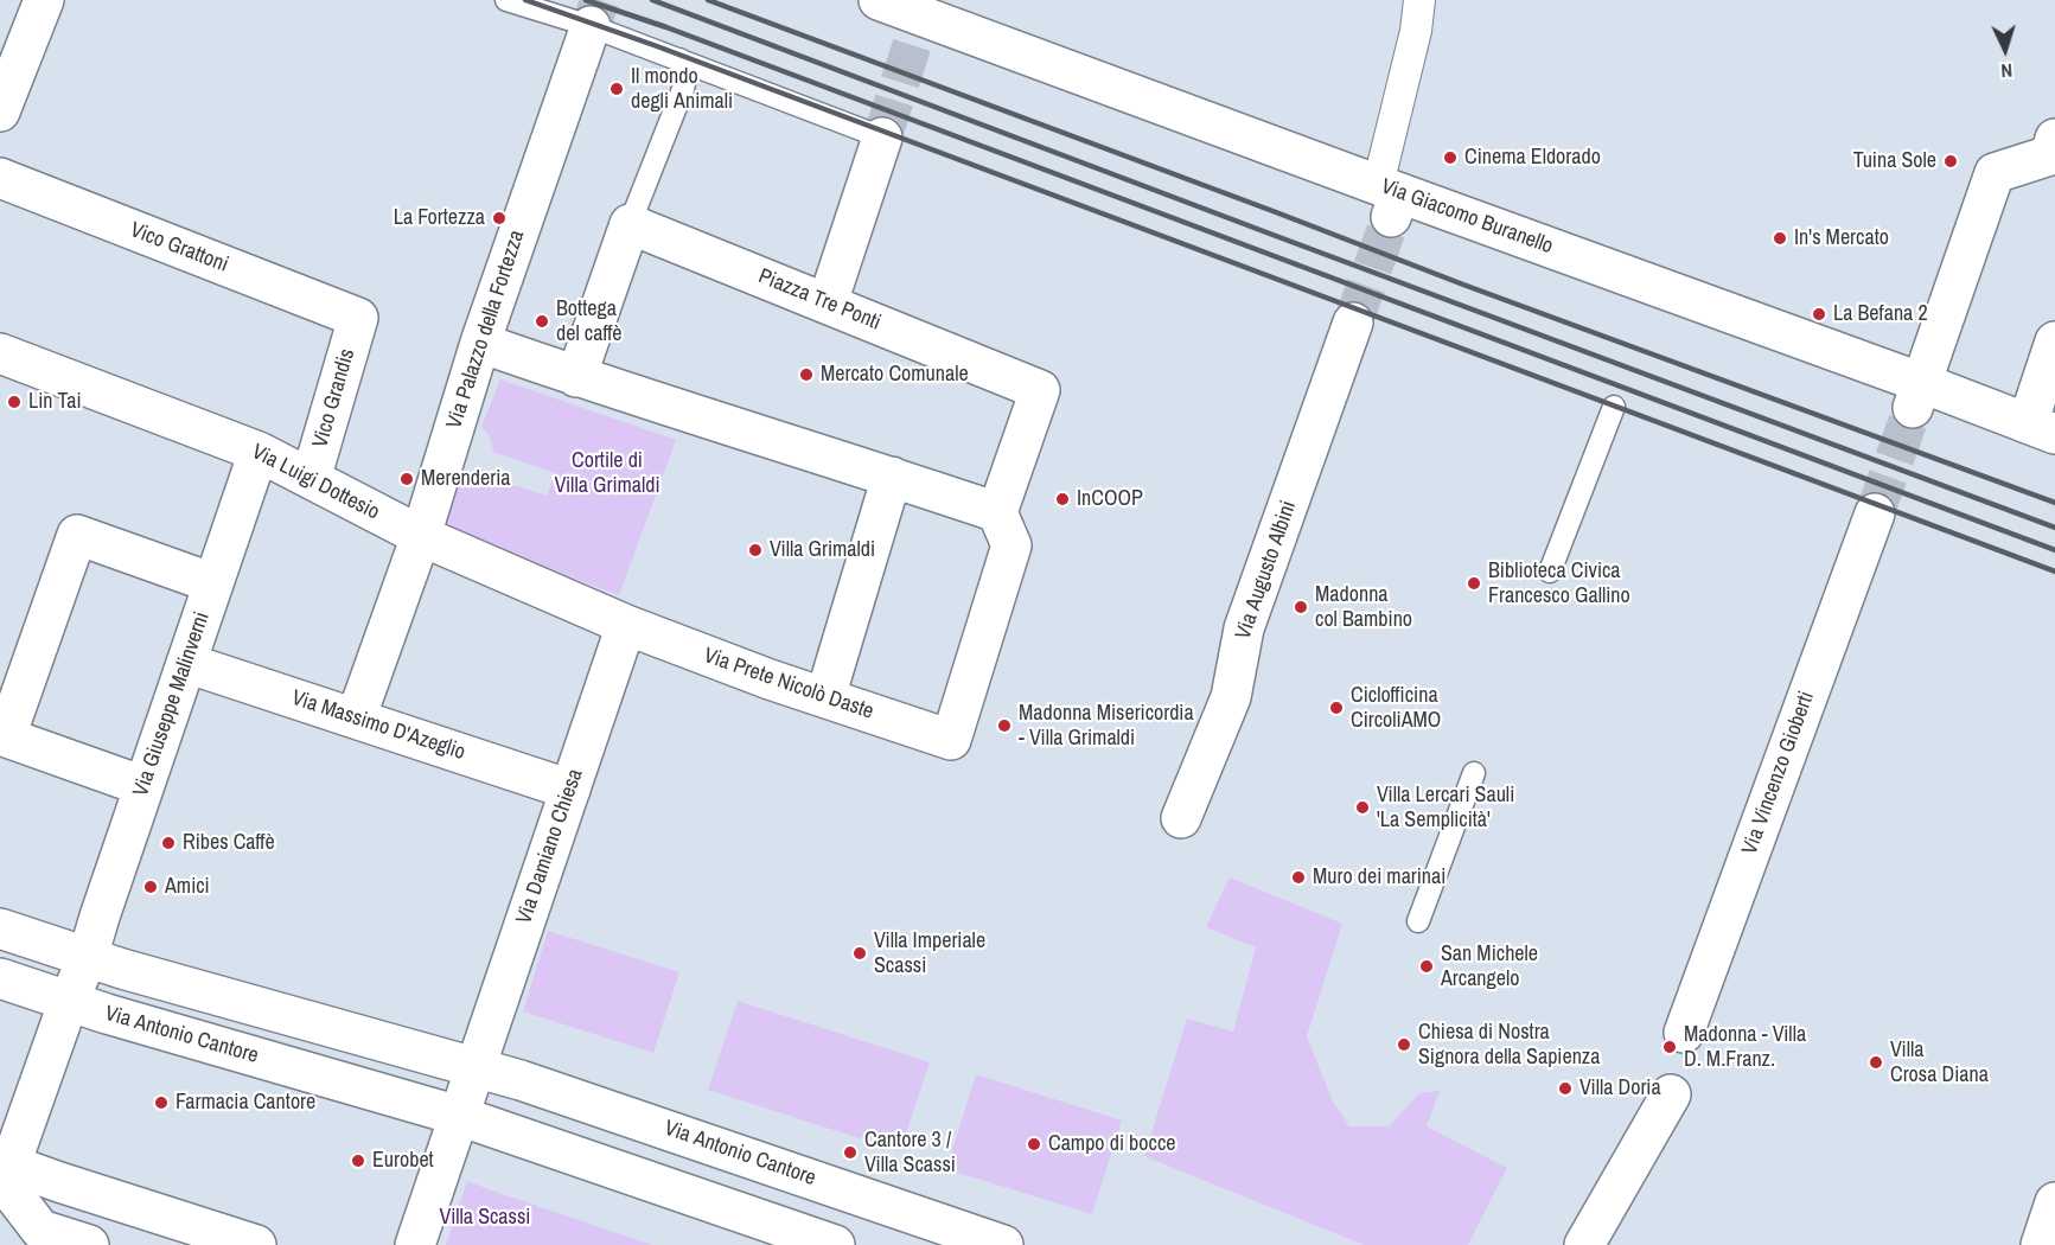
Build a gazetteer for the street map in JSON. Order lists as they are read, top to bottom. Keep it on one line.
{"streets":{"street":["Via Giacomo Buranello","Vico Grattoni","Piazza Tre Ponti","Via Palazzo della Fortezza","Vico Grandis","Via Luigi Dottesio","Via Augusto Albini","Via Prete Nicolò Daste","Via Giuseppe Malinverni","Via Massimo D'Azeglio","Via Vincenzo Gioberti","Via Damiano Chiesa","Via Antonio Cantore"]},"crossings":[["Vico Grattoni","Vico Grandis"],["Piazza Tre Ponti","Via Prete Nicolò Daste"],["Via Palazzo della Fortezza","Via Luigi Dottesio"],["Via Palazzo della Fortezza","Via Massimo D'Azeglio"],["Vico Grandis","Via Luigi Dottesio"],["Via Luigi Dottesio","Via Prete Nicolò Daste"],["Via Luigi Dottesio","Via Giuseppe Malinverni"],["Via Luigi Dottesio","Via Damiano Chiesa"],["Via Prete Nicolò Daste","Via Damiano Chiesa"],["Via Giuseppe Malinverni","Via Massimo D'Azeglio"],["Via Giuseppe Malinverni","Via Antonio Cantore"],["Via Massimo D'Azeglio","Via Damiano Chiesa"],["Via Damiano Chiesa","Via Antonio Cantore"]],"parks":["Cortile di Villa Grimaldi","Villa Scassi"],"places":["Il mondo degli Animali","Cinema Eldorado","Tuina Sole","La Fortezza","In's Mercato","La Befana 2","Bottega del caffè","Mercato Comunale","Lin Tai","Merenderia","InCOOP","Villa Grimaldi","Biblioteca Civica Francesco Gallino","Madonna col Bambino","Ciclofficina CircoliAMO","Madonna Misericordia - Villa Grimaldi","Villa Lercari Sauli 'La Semplicità'","Ribes Caffè","Muro dei marinai","Amici","Villa Imperiale Scassi","San Michele Arcangelo","Chiesa di Nostra Signora della Sapienza","Madonna - Villa D. M.Franz.","Villa Crosa Diana","Villa Doria","Farmacia Cantore","Campo di bocce","Cantore 3 / Villa Scassi","Eurobet"],"north":"bottom"}
